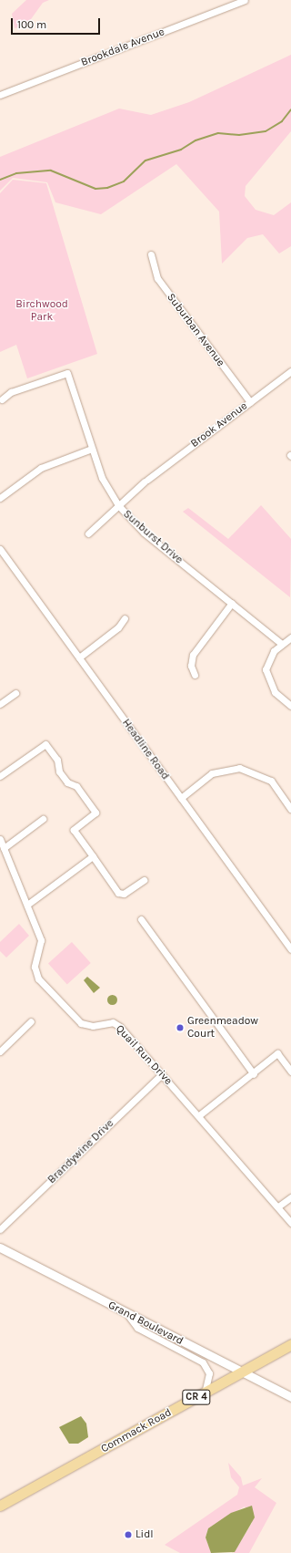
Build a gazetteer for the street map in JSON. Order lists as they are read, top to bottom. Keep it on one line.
{"streets":{"main road":["CR 4","Commack Road"],"street":["Brookdale Avenue","Suburban Avenue","Brook Avenue","Sunburst Drive","Headline Road","Quail Run Drive","Brandywine Drive","Grand Boulevard"]},"crossings":[["Suburban Avenue","Brook Avenue"],["Brook Avenue","Sunburst Drive"],["Quail Run Drive","Brandywine Drive"],["Grand Boulevard","Commack Road"]],"parks":["Birchwood Park"],"places":["Greenmeadow Court","Lidl"],"scale_bar":"100 m"}
